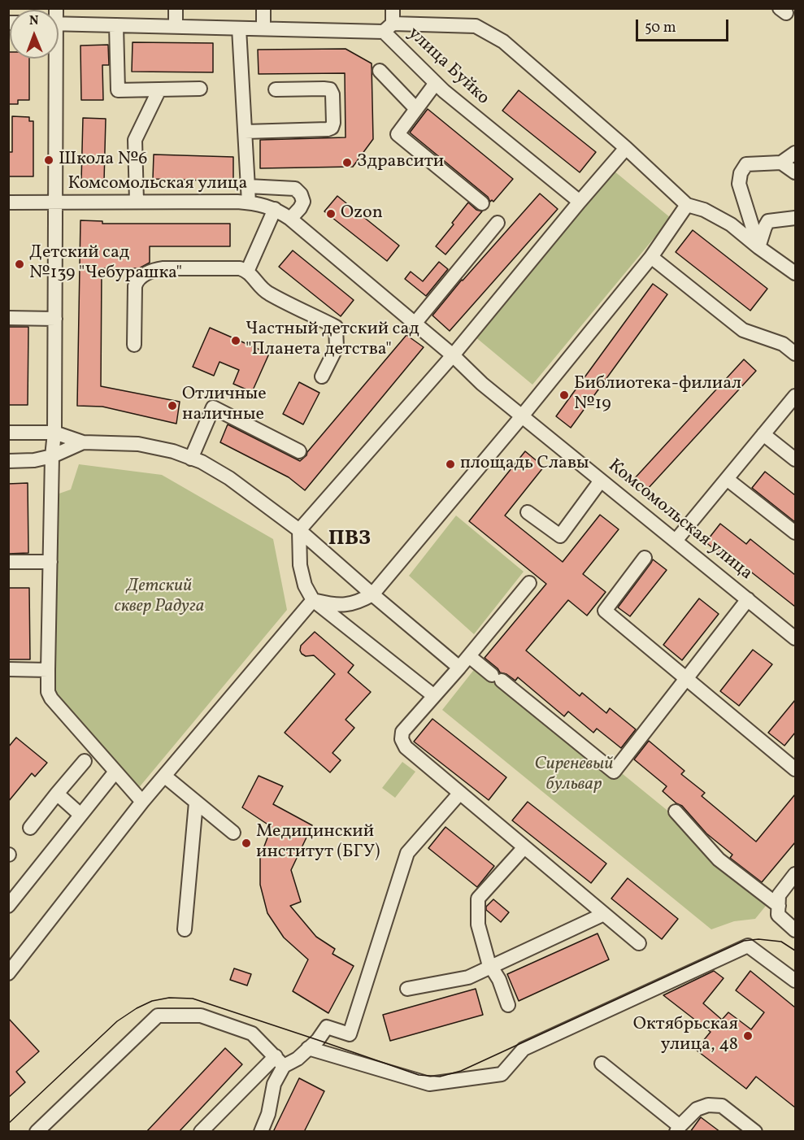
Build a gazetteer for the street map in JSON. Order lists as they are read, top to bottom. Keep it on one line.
{"streets":{"street":["улица Буйко","Комсомольская улица"]},"districts":["ПВЗ"],"parks":["Детский сквер Радуга","Сиреневый бульвар"],"places":["Школа №6","Здравсити","Ozon","Детский сад №139 \"Чебурашка\"","Частный детский сад \"Планета детства\"","Библиотека-филиал №19","Отличные наличные","площадь Славы","Медицинский институт (БГУ)","Октябрьская улица, 48"],"scale_bar":"50 m","north":"top"}
